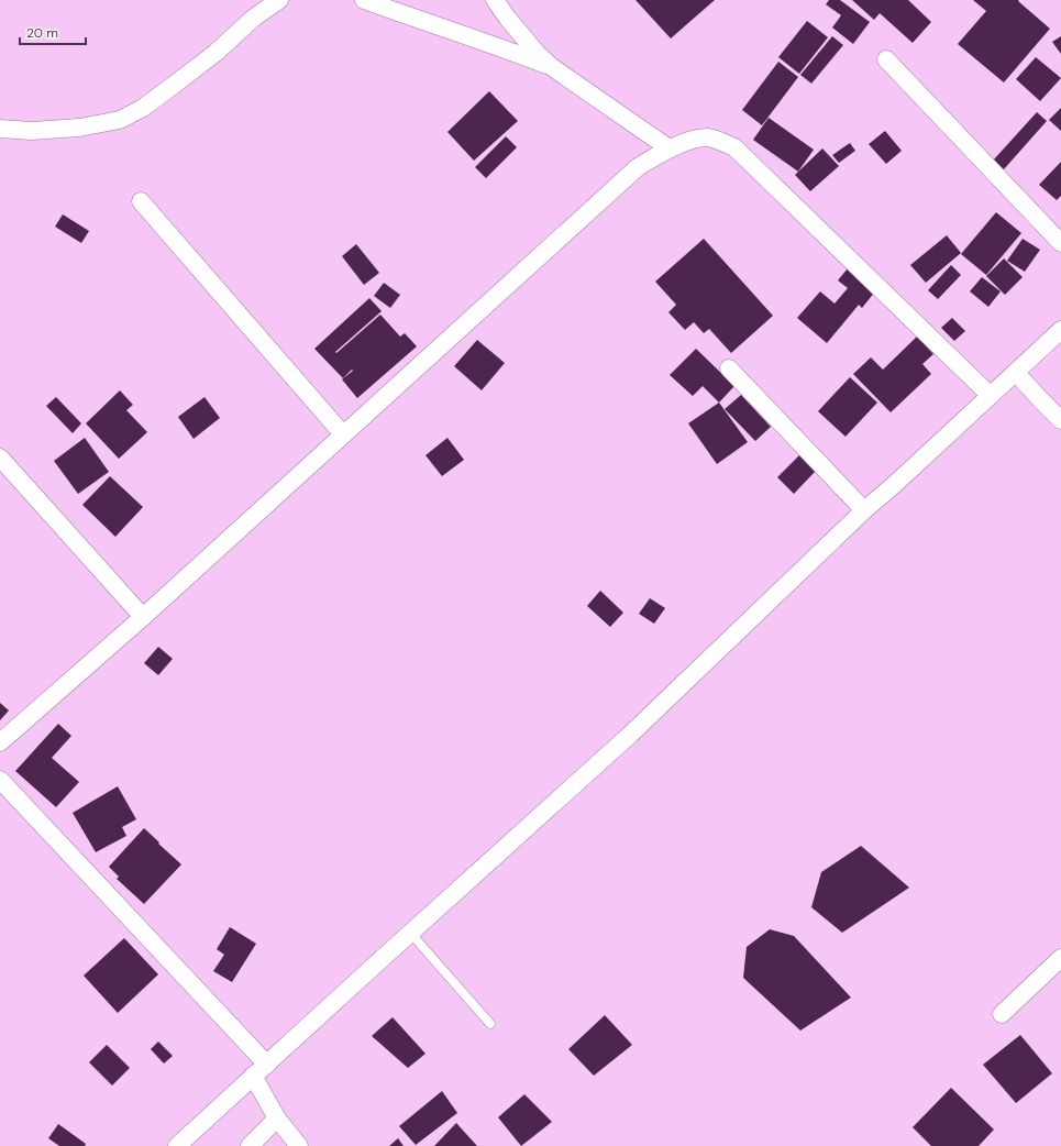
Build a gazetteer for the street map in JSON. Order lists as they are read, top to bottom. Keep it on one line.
{"scale_bar":"20 m"}
